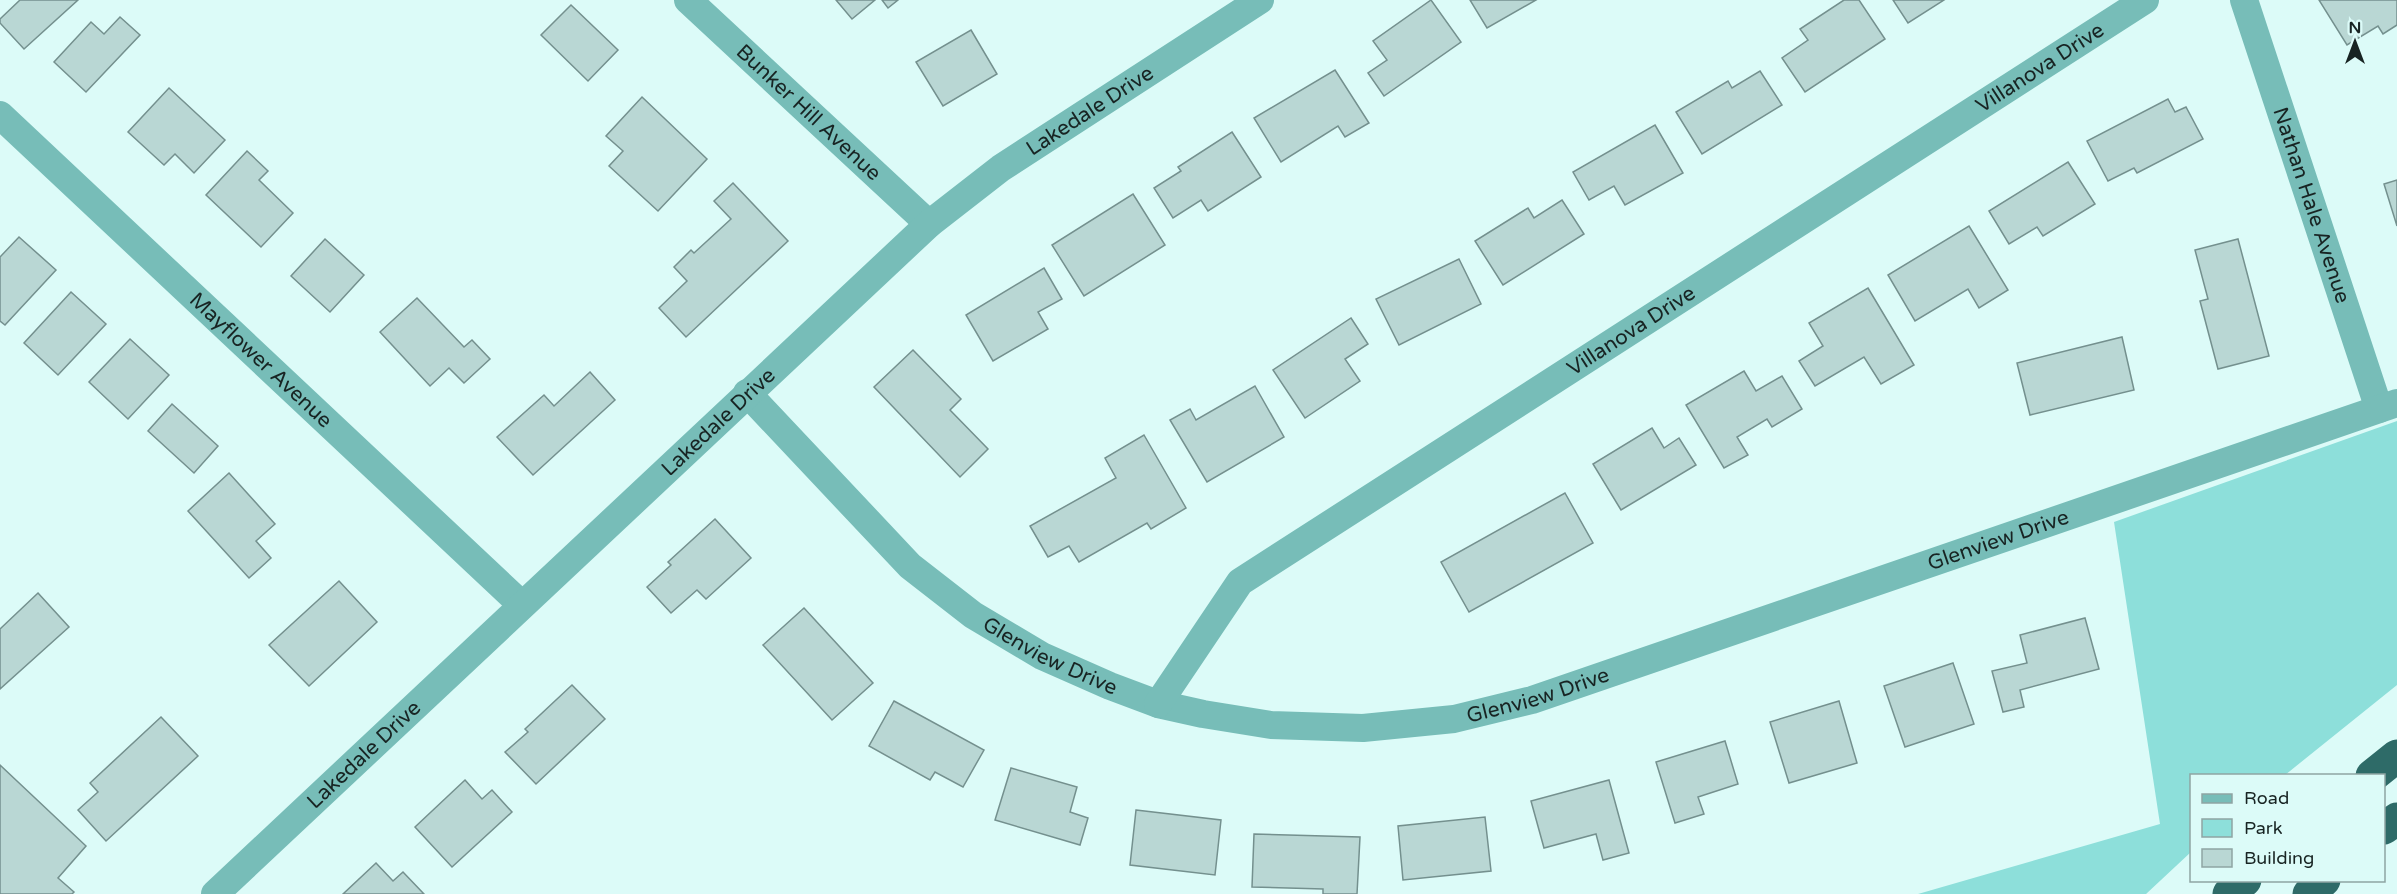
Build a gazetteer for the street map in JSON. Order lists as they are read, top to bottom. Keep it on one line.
{"streets":{"street":["Villanova Drive","Lakedale Drive","Bunker Hill Avenue","Nathan Hale Avenue","Mayflower Avenue","Glenview Drive"]},"crossings":[["Villanova Drive","Glenview Drive"],["Lakedale Drive","Bunker Hill Avenue"],["Lakedale Drive","Mayflower Avenue"],["Lakedale Drive","Glenview Drive"],["Nathan Hale Avenue","Glenview Drive"]],"legend":["Road","Park","Building"],"north":"top"}
